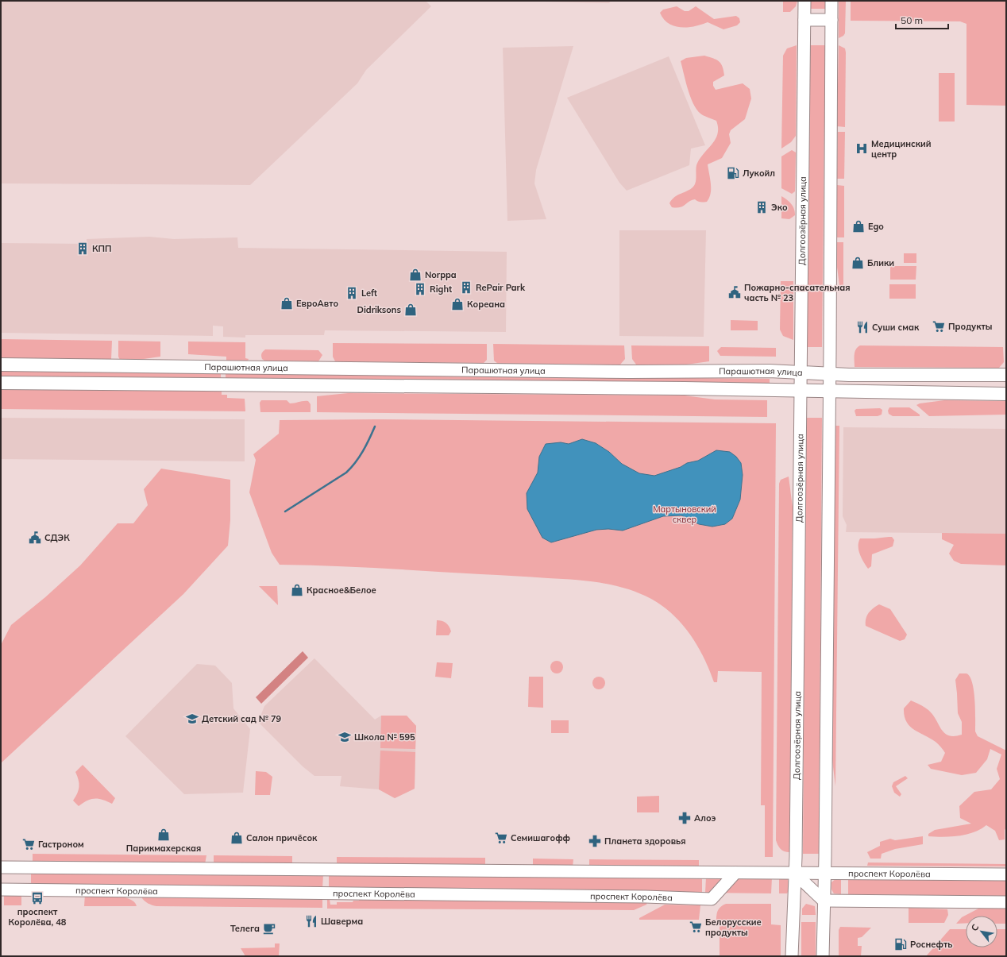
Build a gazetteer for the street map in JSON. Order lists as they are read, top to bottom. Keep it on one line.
{"streets":{"main road":["Парашютная улица"],"street":["Долгоозёрная улица","проспект Королёва"]},"crossings":[["Долгоозёрная улица","Парашютная улица"],["Долгоозёрная улица","проспект Королёва"]],"parks":["Мартыновский сквер"],"places":{"hospital":["Медицинский центр"],"fuel station":["Лукойл","Роснефть"],"building":["Эко","КПП","RePair Park","Right","Left"],"shop":["Ego","Блики","Norppa","ЕвроАвто","Кореана","Didriksons","Красное&Белое","Парикмахерская","Салон причёсок"],"public building":["Пожарно-спасательная часть № 23","СДЭК"],"supermarket":["Продукты","Семишагофф","Гастроном","Белорусские продукты"],"restaurant":["Суши смак","Шаверма"],"school or university":["Детский сад № 79","Школа № 595"],"pharmacy":["Алоэ","Планета здоровья"],"bus stop":["проспект Королёва, 48"],"cafe":["Телега"]},"scale_bar":"50 m","north":"top left"}
